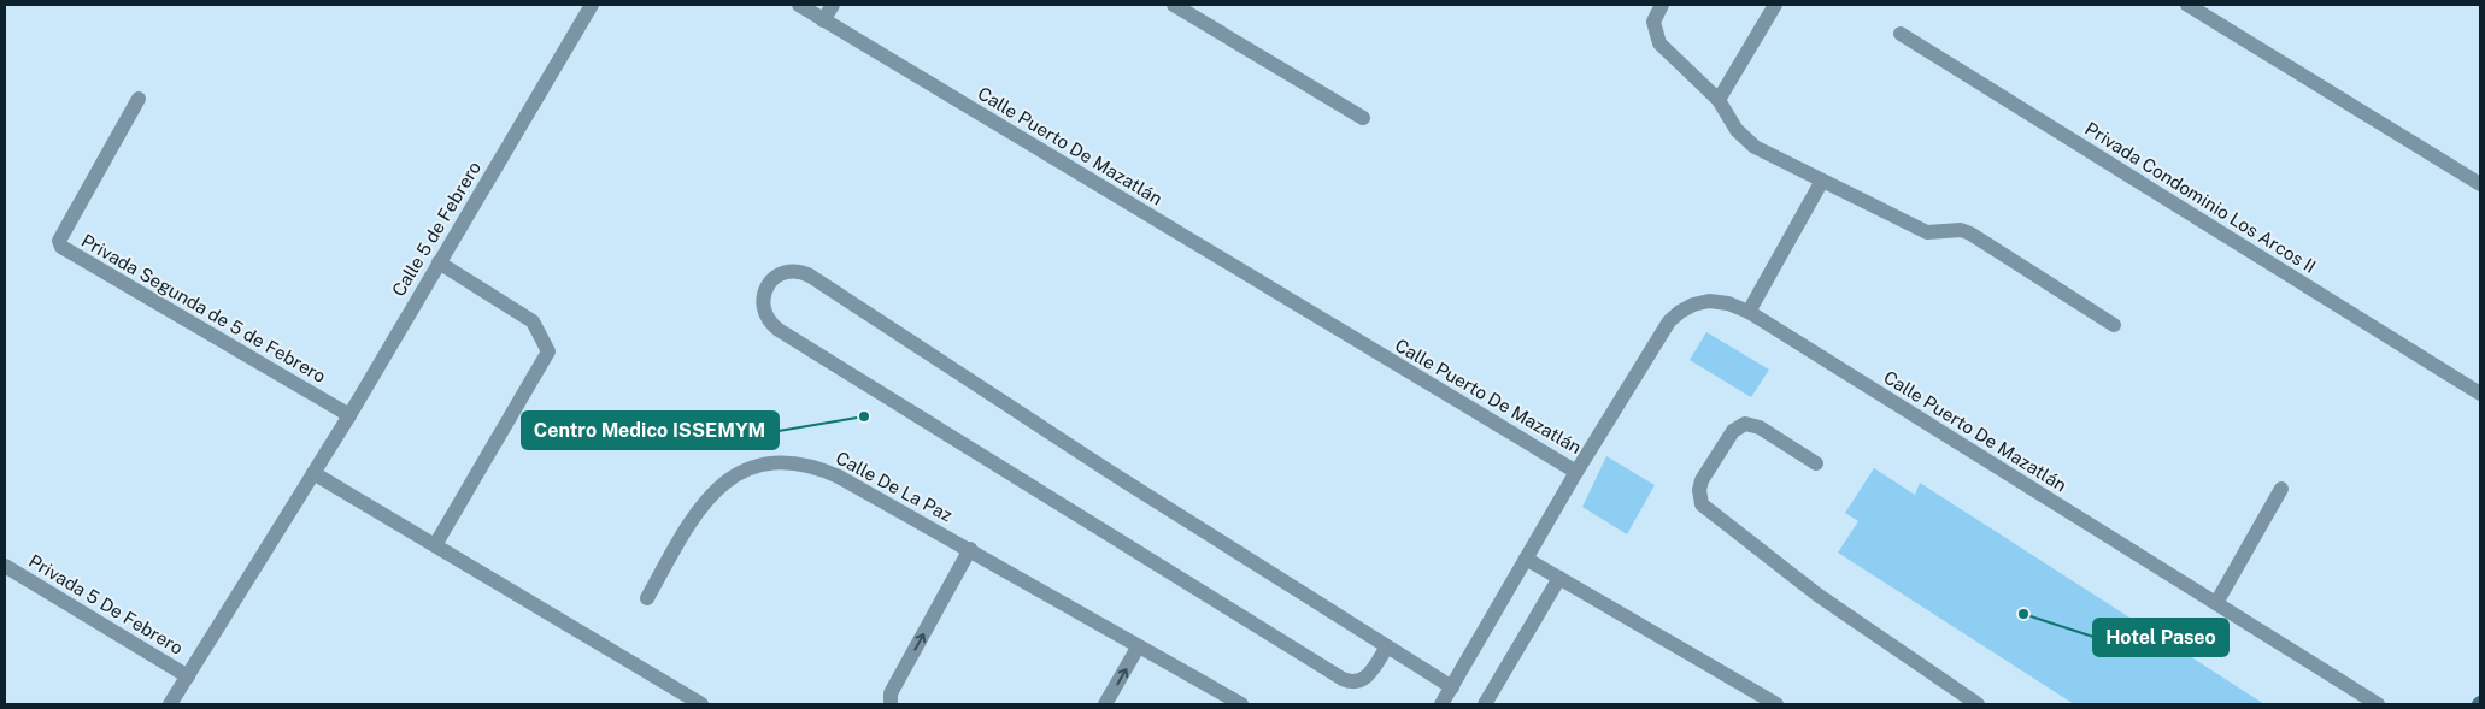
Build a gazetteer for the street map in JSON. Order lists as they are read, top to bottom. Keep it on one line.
{"streets":{"street":["Calle Puerto De Mazatlán","Privada Condominio Los Arcos II","Calle 5 de Febrero","Privada Segunda de 5 de Febrero","Calle De La Paz","Privada 5 De Febrero"]},"crossings":[["Calle 5 de Febrero","Privada Segunda de 5 de Febrero"],["Calle 5 de Febrero","Privada 5 De Febrero"]],"places":["Centro Medico ISSEMYM","Hotel Paseo"]}
